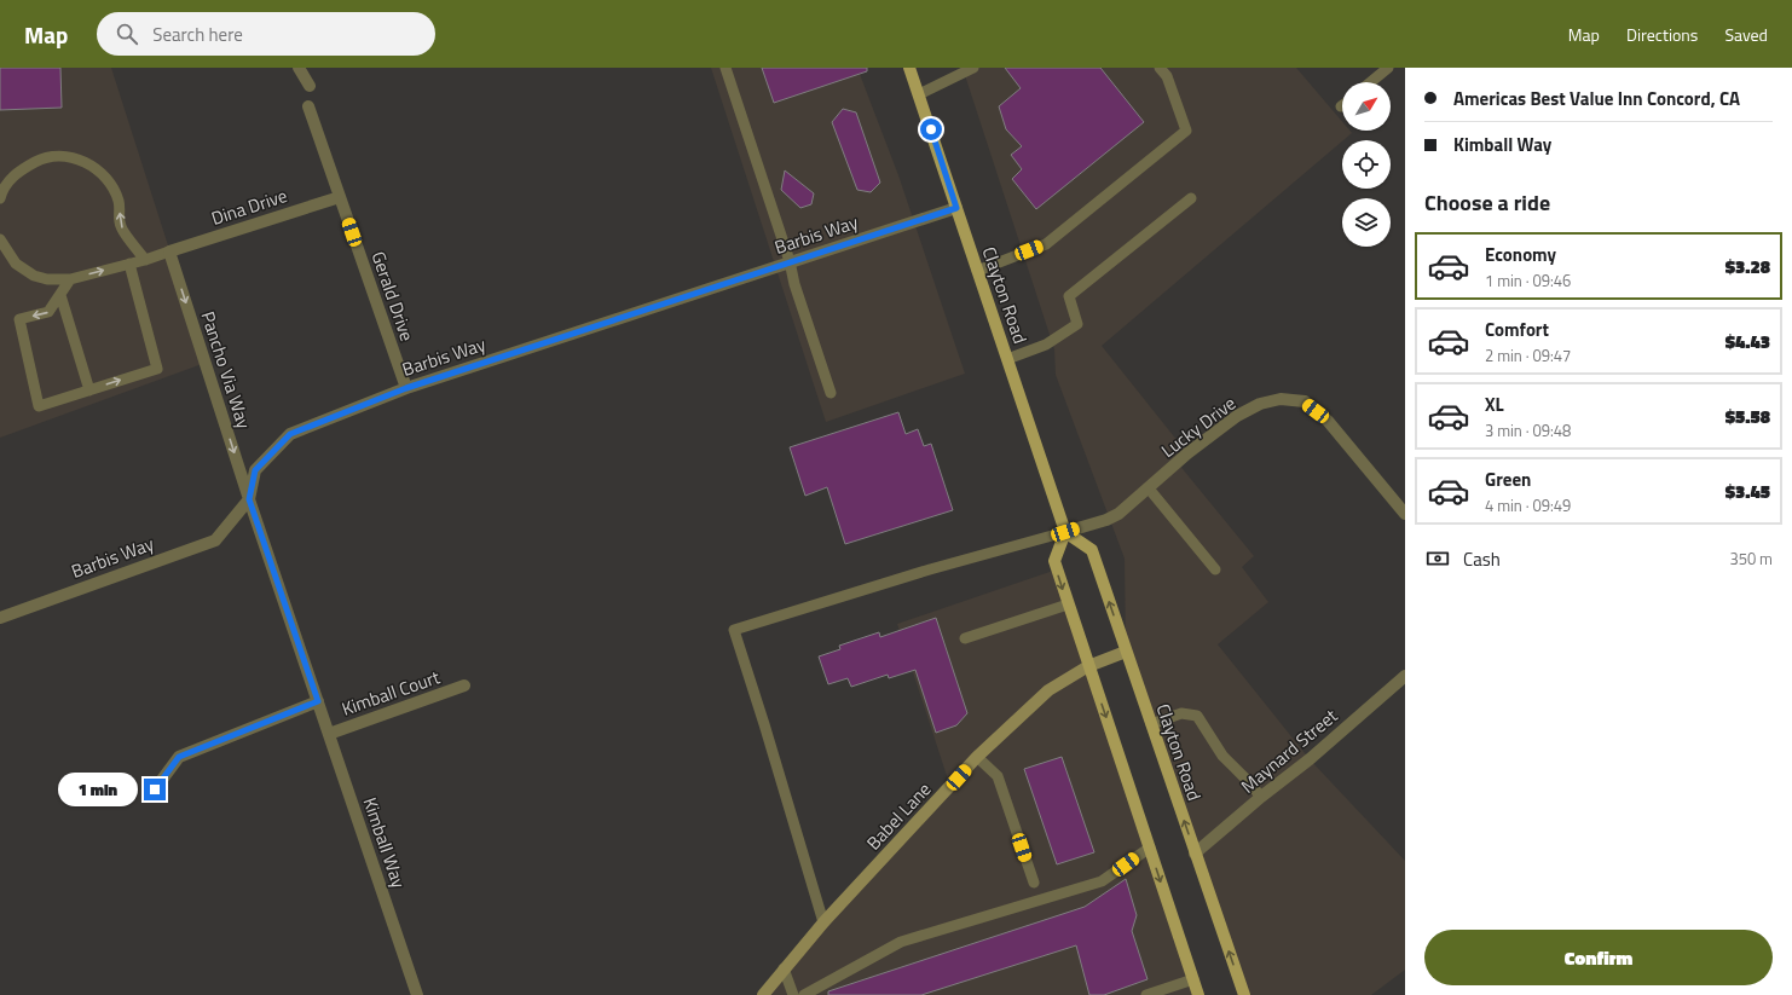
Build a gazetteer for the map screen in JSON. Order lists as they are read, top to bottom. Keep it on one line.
{"streets":{"main road":["Clayton Road"],"street":["Dina Drive","Barbis Way","Gerald Drive","Pancho Via Way","Lucky Drive","Kimball Court","Maynard Street","Babel Lane","Kimball Way"]},"crossings":[["Dina Drive","Gerald Drive"],["Dina Drive","Pancho Via Way"],["Barbis Way","Clayton Road"],["Barbis Way","Gerald Drive"],["Barbis Way","Pancho Via Way"],["Barbis Way","Kimball Way"],["Clayton Road","Lucky Drive"],["Clayton Road","Maynard Street"],["Clayton Road","Babel Lane"],["Pancho Via Way","Kimball Way"],["Kimball Court","Kimball Way"]],"one_way":["Pancho Via Way"],"north":"top right","page":{"header":"Map","search":"Search here","nav":["Map","Directions","Saved"],"banner":["Americas Best Value Inn Concord, CA","Kimball Way"],"heading":"Choose a ride","list":[{"name":"Economy","note":"1 min · 09:46","value":"$3.28"},{"name":"Comfort","note":"2 min · 09:47","value":"$4.43"},{"name":"XL","note":"3 min · 09:48","value":"$5.58"},{"name":"Green","note":"4 min · 09:49","value":"$3.45"}],"pay":["Cash","350 m"],"bubble":"1 min","buttons":"Confirm"}}
